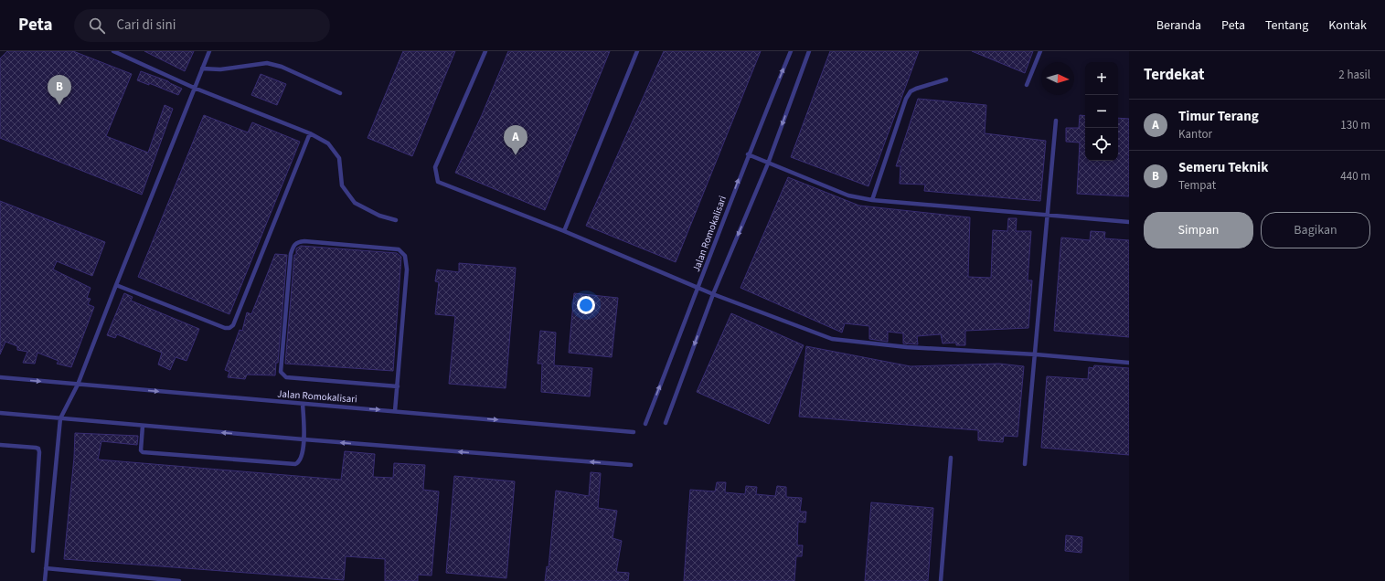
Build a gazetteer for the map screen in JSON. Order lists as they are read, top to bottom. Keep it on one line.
{"streets":{"lane":["Jalan Romokalisari"]},"one_way":["Jalan Romokalisari"],"north":"right","page":{"header":"Peta","search":"Cari di sini","nav":["Beranda","Peta","Tentang","Kontak"],"heading":["Terdekat","2 hasil"],"map_buttons":["+","−"],"pins":["B","A"],"list":[{"mark":"A","name":"Timur Terang","note":"Kantor","value":"130 m"},{"mark":"B","name":"Semeru Teknik","note":"Tempat","value":"440 m"}],"buttons":["Simpan","Bagikan"]}}
